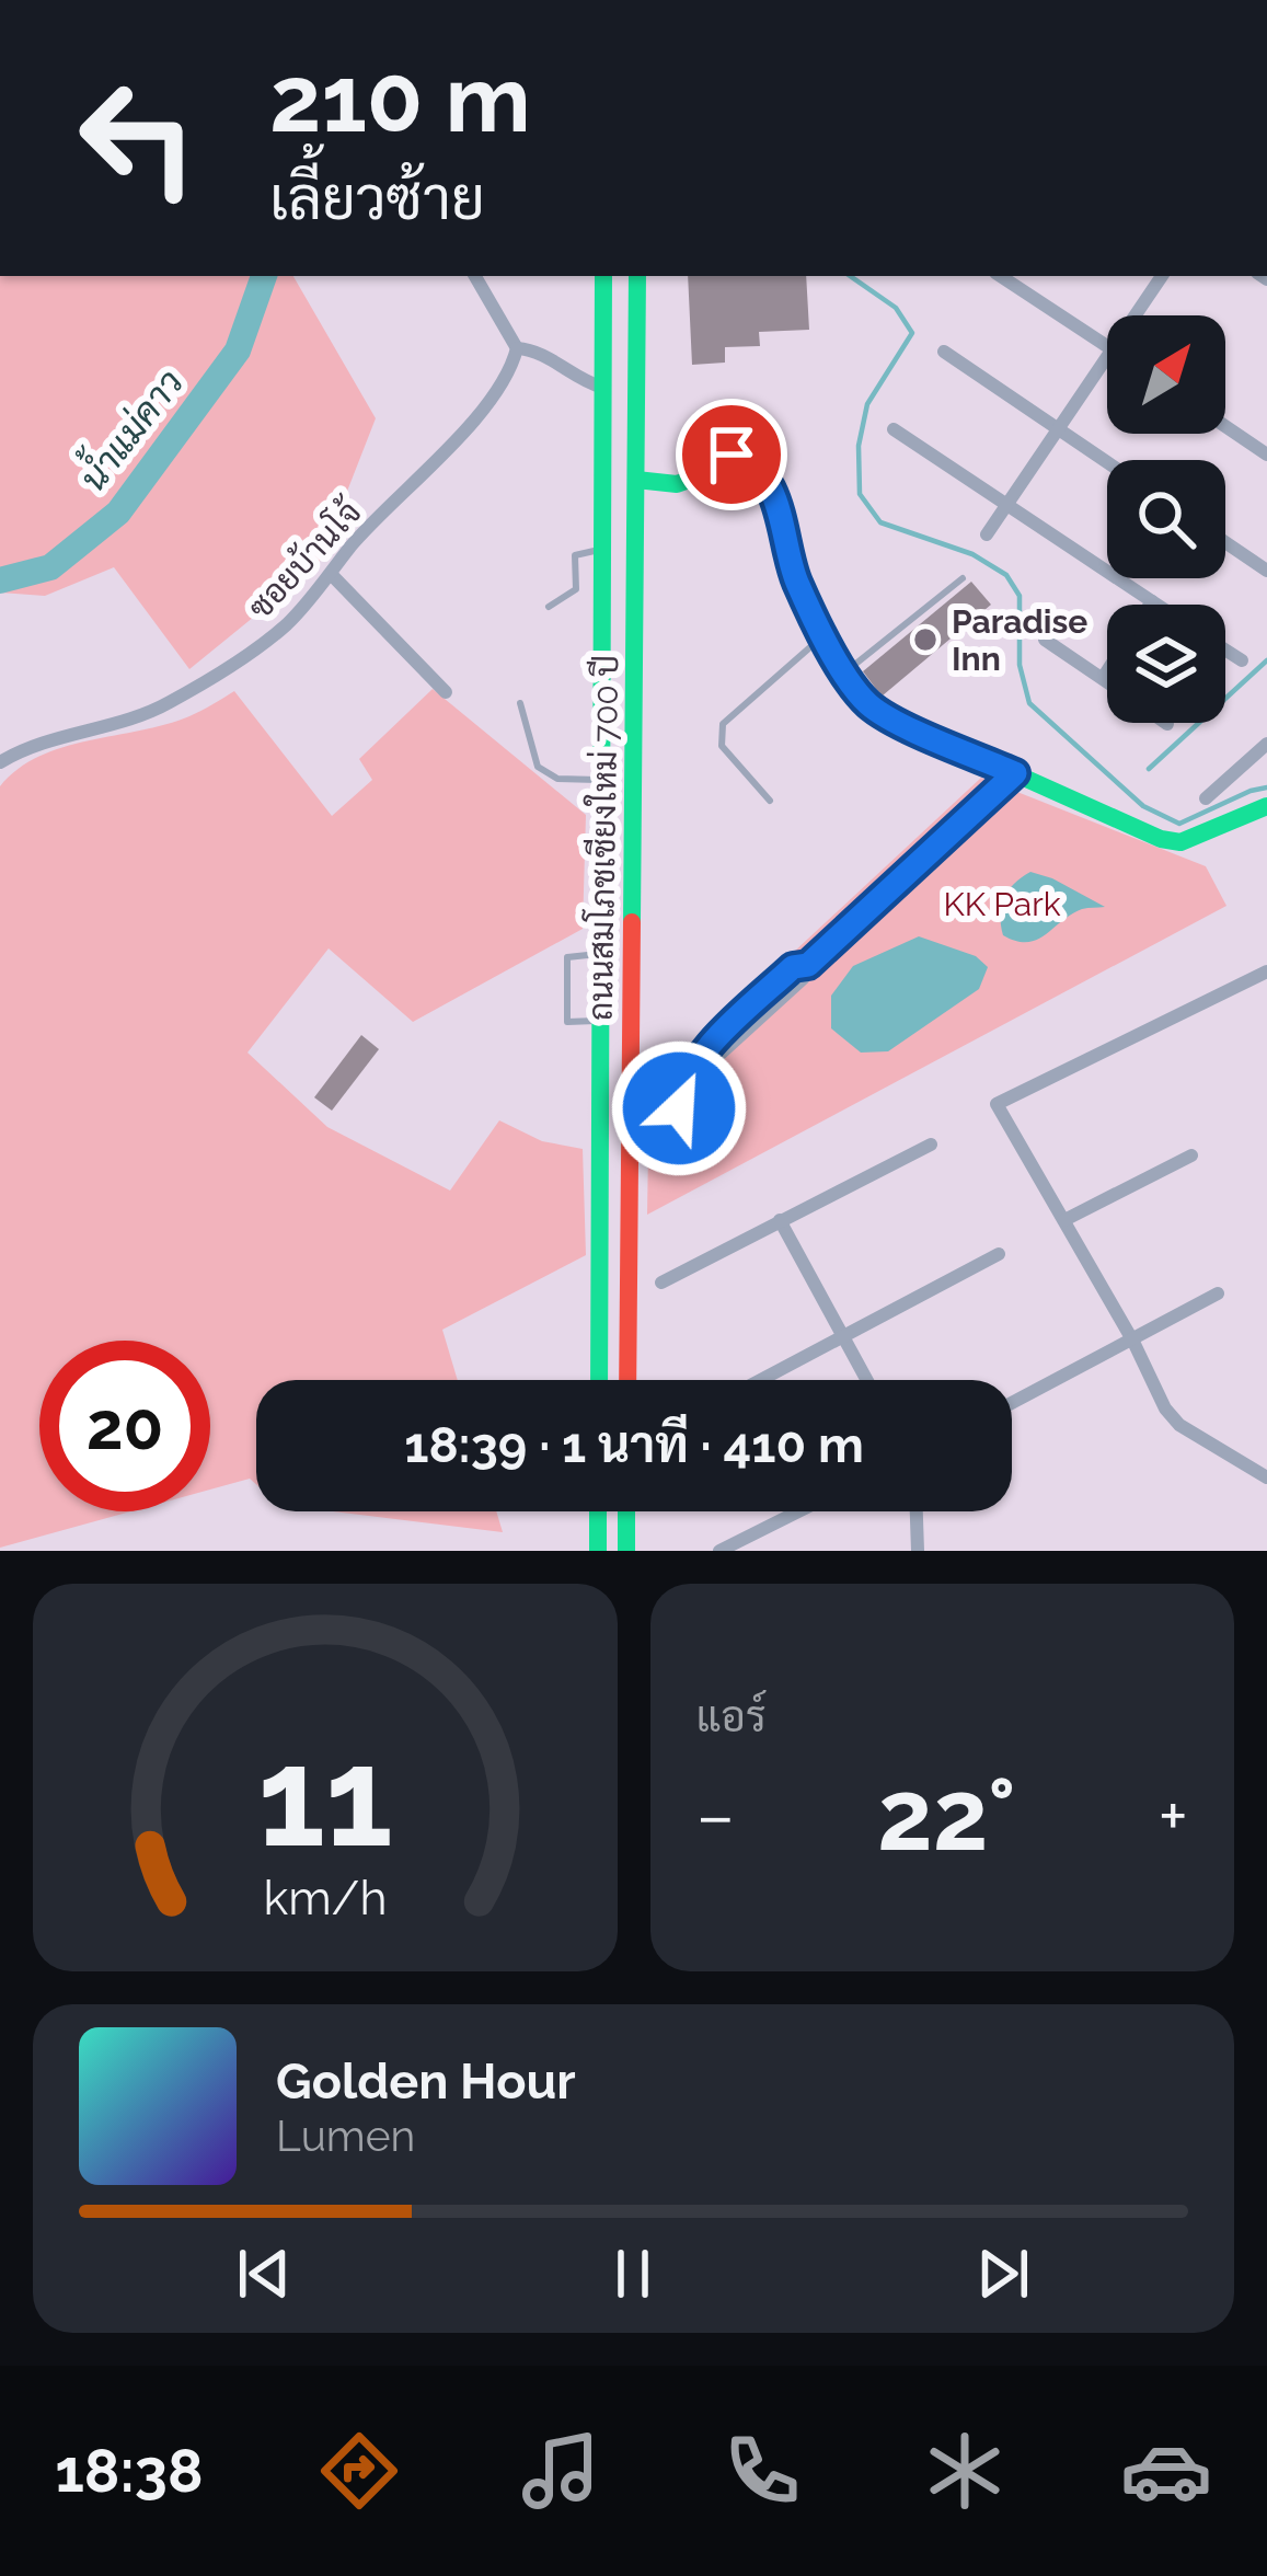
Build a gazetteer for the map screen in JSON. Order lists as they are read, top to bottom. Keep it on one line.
{"streets":{"main road":["ถนนสมโภชเชียงใหม่ 700 ปี"],"street":["ซอยบ้านโจ้"]},"water":["น้ำแม่คาว"],"parks":["KK Park"],"places":["Paradise Inn"],"north":"top right","page":{"turn":["210 m","เลี้ยวซ้าย"],"limit":"20","trip":"18:39 · 1 นาที · 410 m","tile":"แอร์","heat":["−","22°","+"],"song":["Golden Hour","Lumen"],"tabs":"18:38","gauge":["11","km/h"]}}
